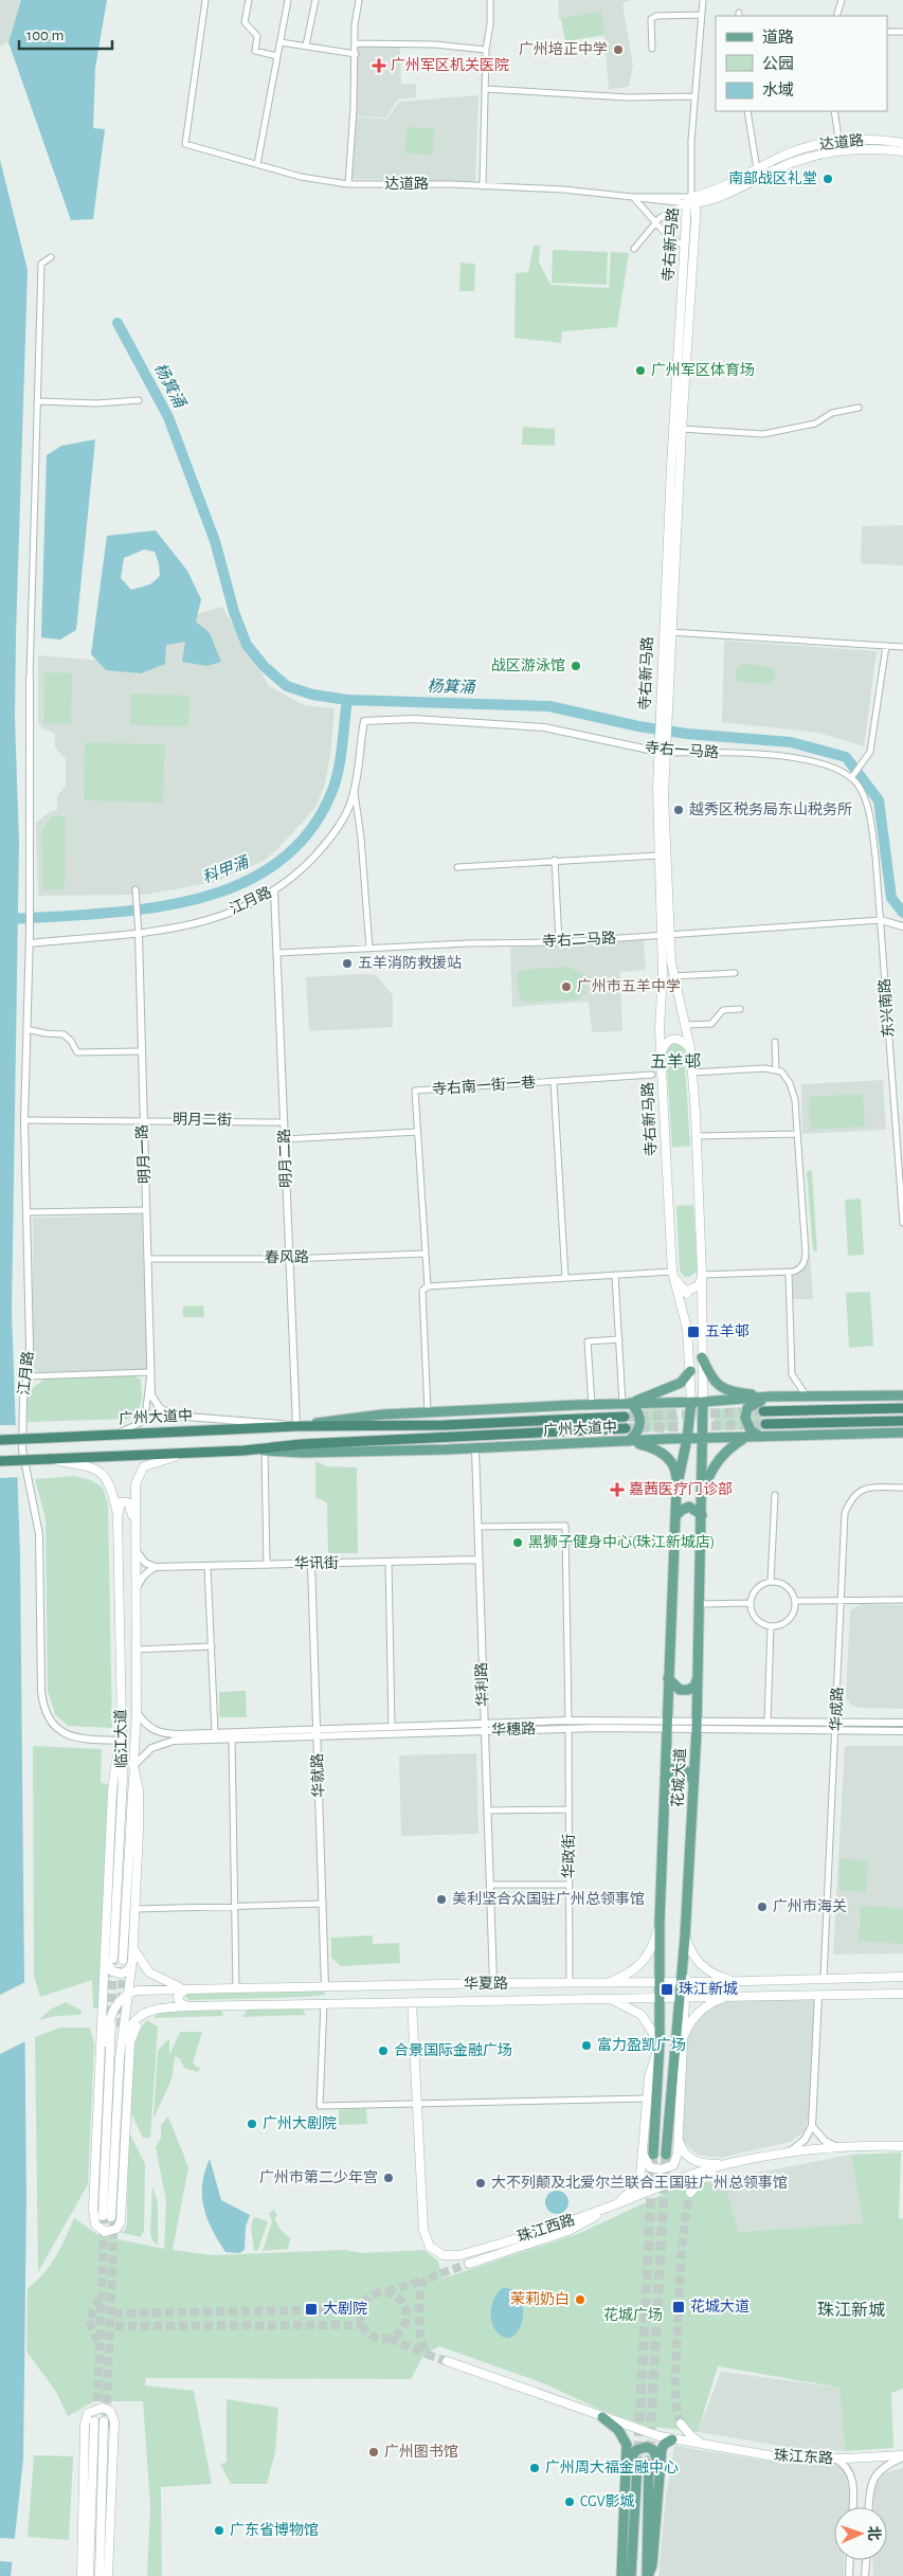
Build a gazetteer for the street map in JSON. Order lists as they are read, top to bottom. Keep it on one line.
{"streets":{"highway":["广州大道中"],"main road":["达道路","寺右新马路","临江大道","花城大道","华夏路","珠江西路","珠江东路"],"street":["寺右一马路","江月路","寺右二马路","东兴南路","寺右南一街一巷","明月二街","明月一路","明月二路","春风路","华讯街","华利路","华成路","华穗路","华就路","华政街"]},"crossings":[["达道路","寺右新马路"],["寺右新马路","寺右一马路"],["寺右新马路","寺右二马路"],["寺右新马路","广州大道中"],["寺右新马路","花城大道"],["寺右一马路","江月路"],["寺右一马路","寺右二马路"],["寺右一马路","东兴南路"],["江月路","明月二街"],["江月路","明月一路"],["江月路","明月二路"],["江月路","临江大道"],["寺右二马路","东兴南路"],["寺右二马路","明月二路"],["寺右南一街一巷","春风路"],["寺右南一街一巷","广州大道中"],["明月二街","明月一路"],["明月二街","明月二路"],["明月一路","明月二路"],["明月一路","春风路"],["明月一路","广州大道中"],["明月二路","春风路"],["明月二路","广州大道中"],["广州大道中","华利路"],["广州大道中","临江大道"],["广州大道中","花城大道"],["华讯街","华利路"],["华讯街","华就路"],["华利路","华穗路"],["华利路","华夏路"],["华成路","华穗路"],["华成路","华夏路"],["华穗路","临江大道"],["华穗路","华就路"],["华穗路","花城大道"],["华穗路","华政街"],["华就路","华夏路"],["花城大道","华夏路"],["华政街","华夏路"],["华夏路","珠江西路"]],"districts":["五羊邨","珠江新城"],"water":["杨箕涌","科甲涌"],"parks":["花城广场"],"places":{"other":["广州培正中学","南部战区礼堂","广州军区体育场","战区游泳馆","越秀区税务局东山税务所","五羊消防救援站","广州市五羊中学","黑狮子健身中心(珠江新城店)","美利坚合众国驻广州总领事馆","广州市海关","富力盈凯广场","合景国际金融广场","广州大剧院","广州市第二少年宫","大不列颠及北爱尔兰联合王国驻广州总领事馆","茉莉奶白","广州图书馆","广州周大福金融中心","CGV影城","广东省博物馆"],"health":["广州军区机关医院","嘉茜医疗门诊部"],"transit":["五羊邨","珠江新城","花城大道","大剧院"]},"legend":["道路","公园","水域"],"scale_bar":"100 m","north":"right"}
